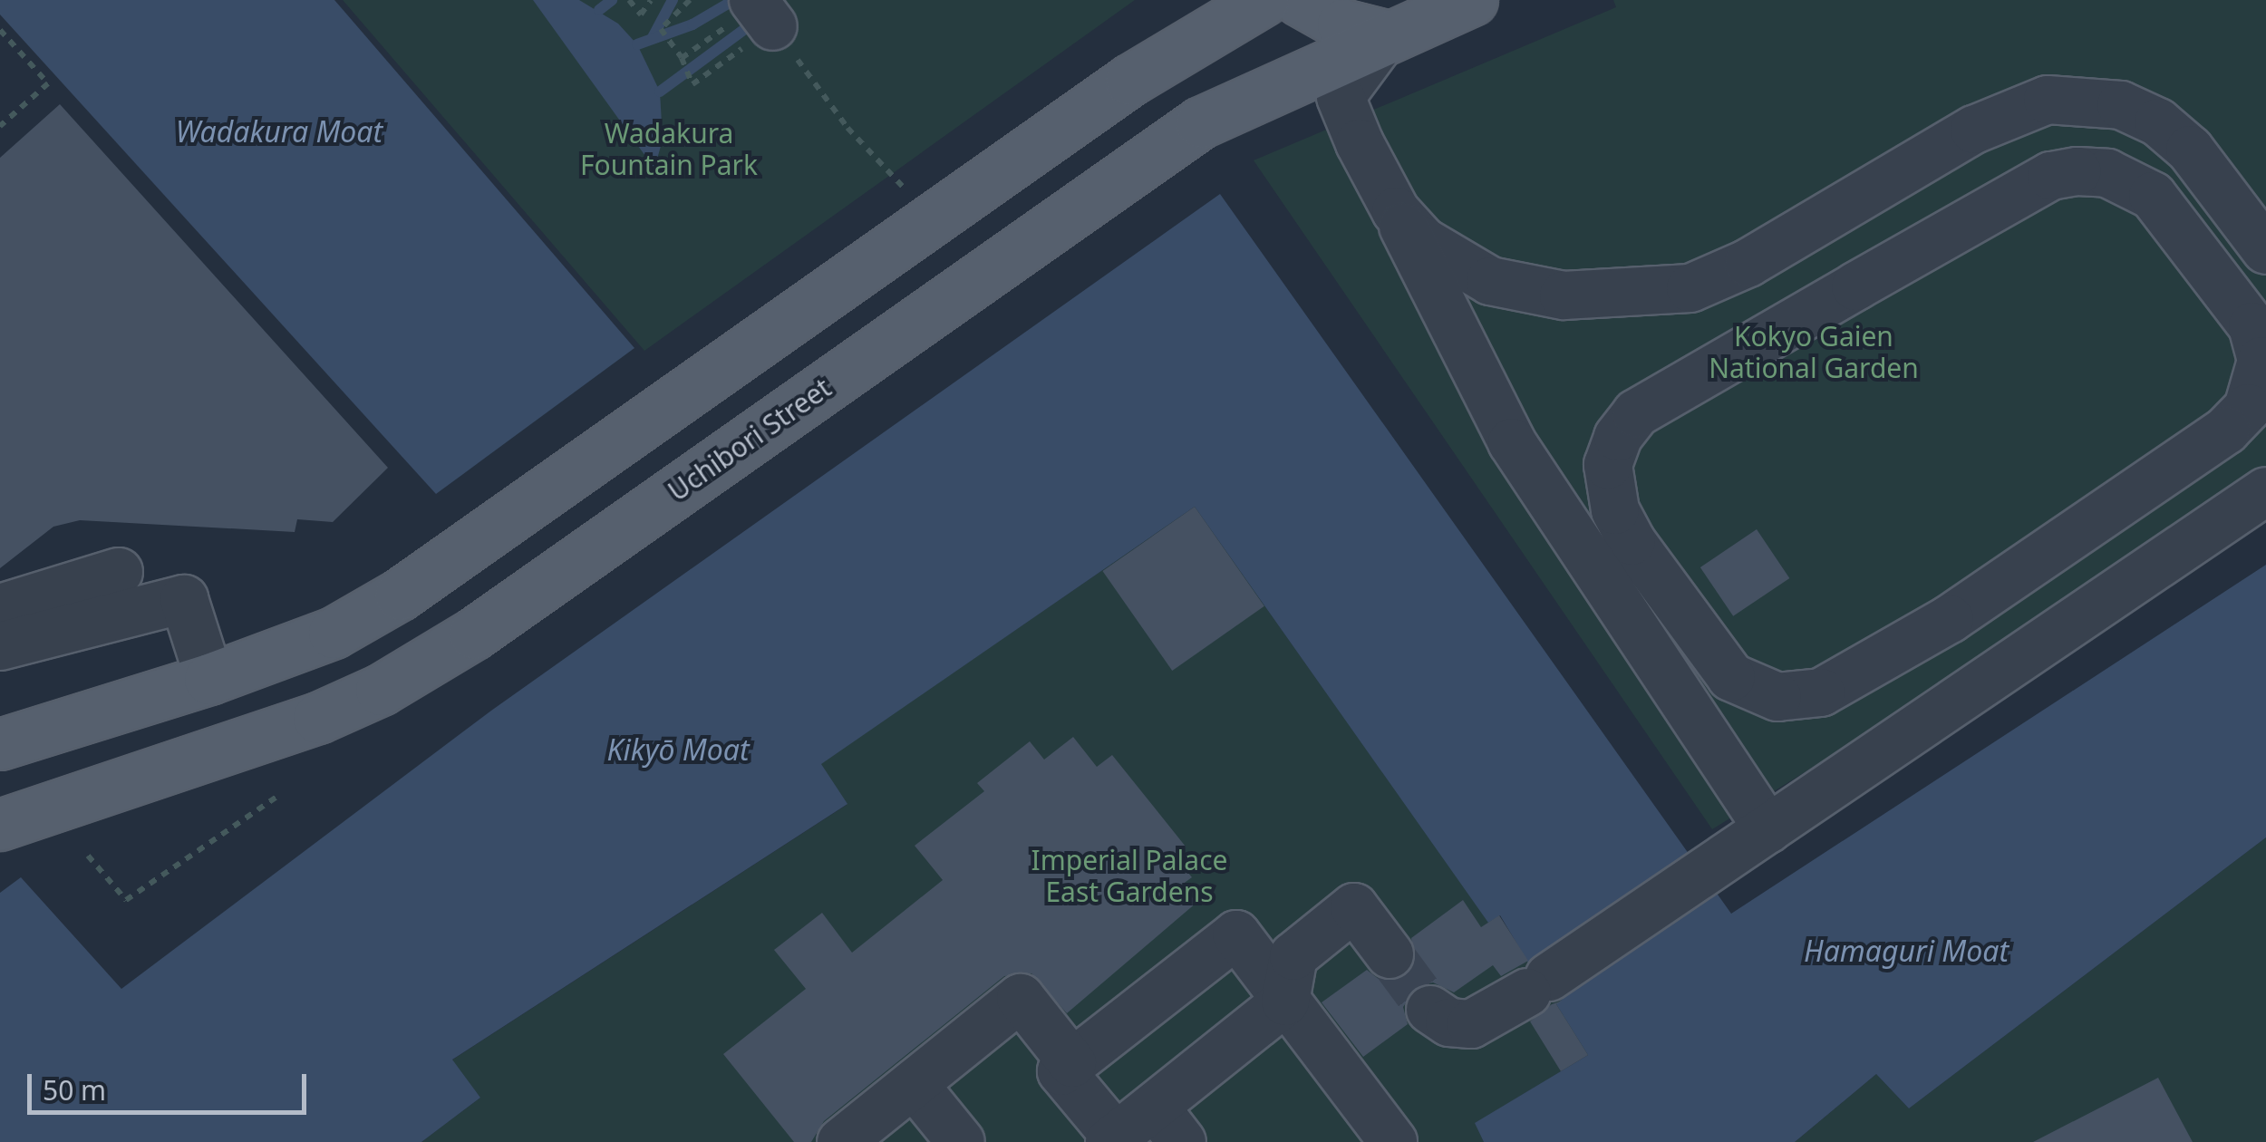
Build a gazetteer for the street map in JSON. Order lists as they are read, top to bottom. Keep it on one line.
{"streets":{"main road":["Uchibori Street"]},"water":["Wadakura Moat","Kikyō Moat","Hamaguri Moat"],"parks":["Wadakura Fountain Park","Kokyo Gaien National Garden","Imperial Palace East Gardens"],"scale_bar":"50 m"}
